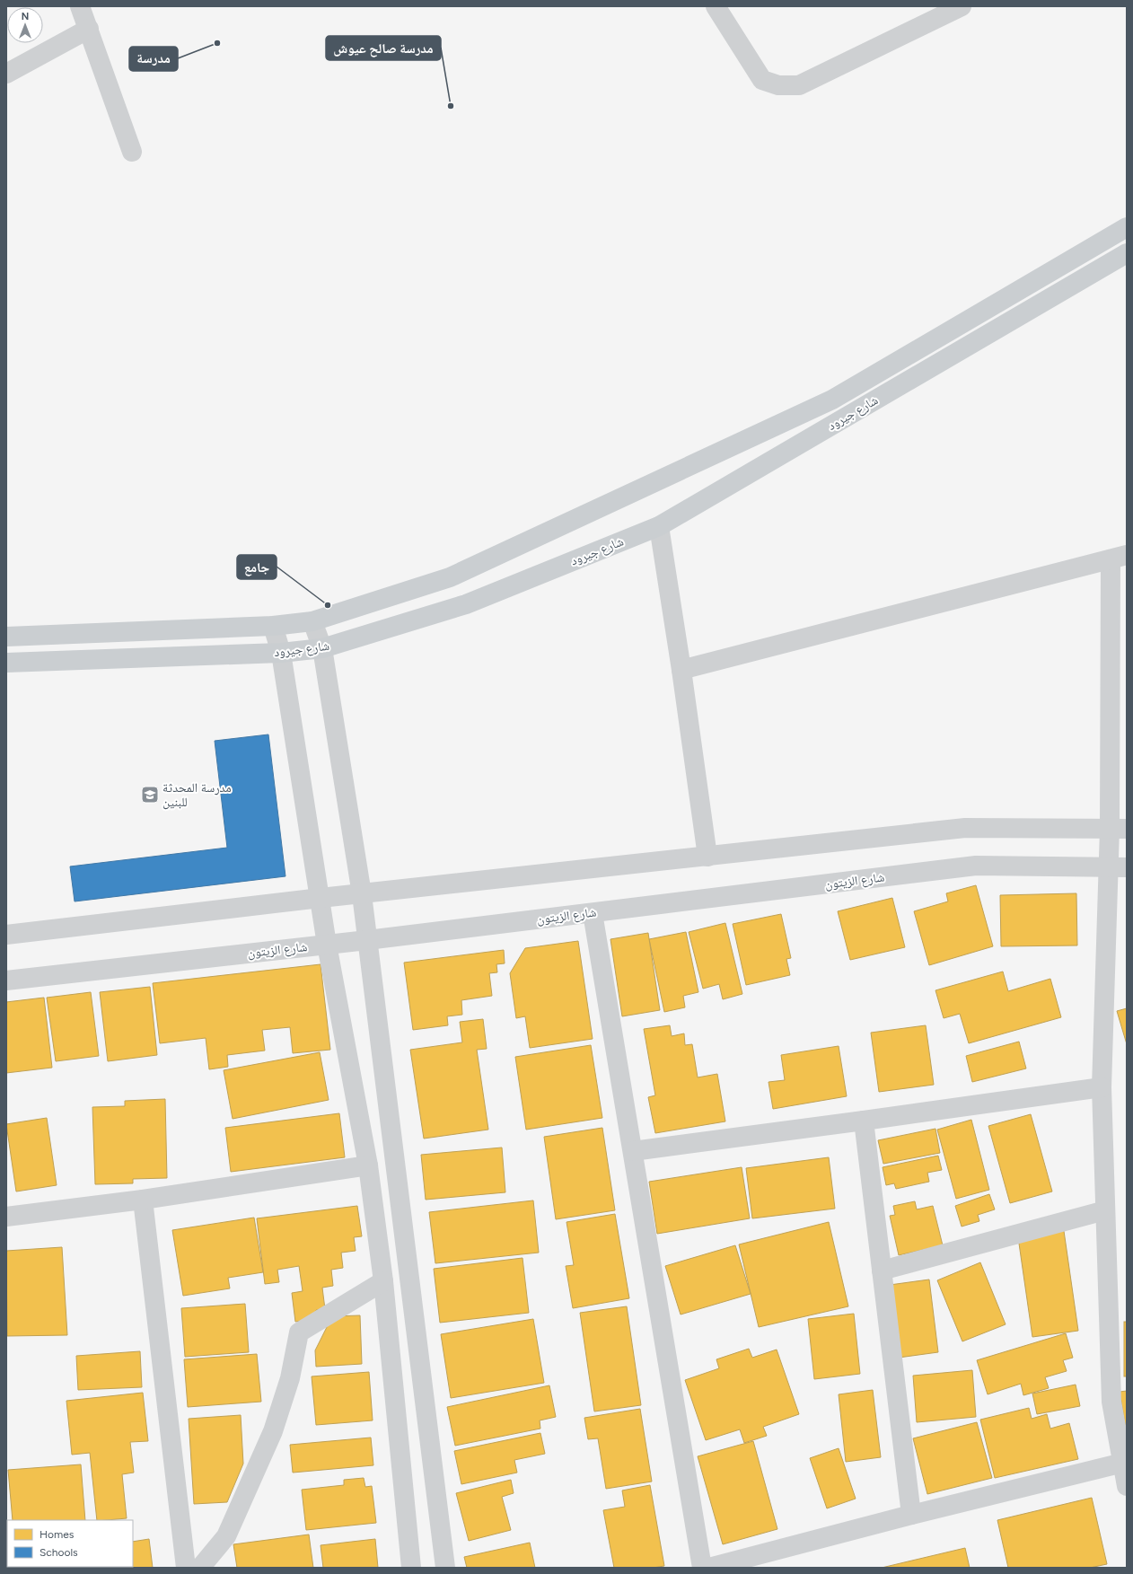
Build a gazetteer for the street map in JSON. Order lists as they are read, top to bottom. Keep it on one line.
{"streets":{"main road":["شارع جيرود"],"street":["شارع الزيتون"]},"places":{"other":["مدرسة","مدرسة صالح عيوش","جامع"],"school or university":["مدرسة المحدثة للبنين"]},"legend":["Homes","Schools"],"north":"top"}
